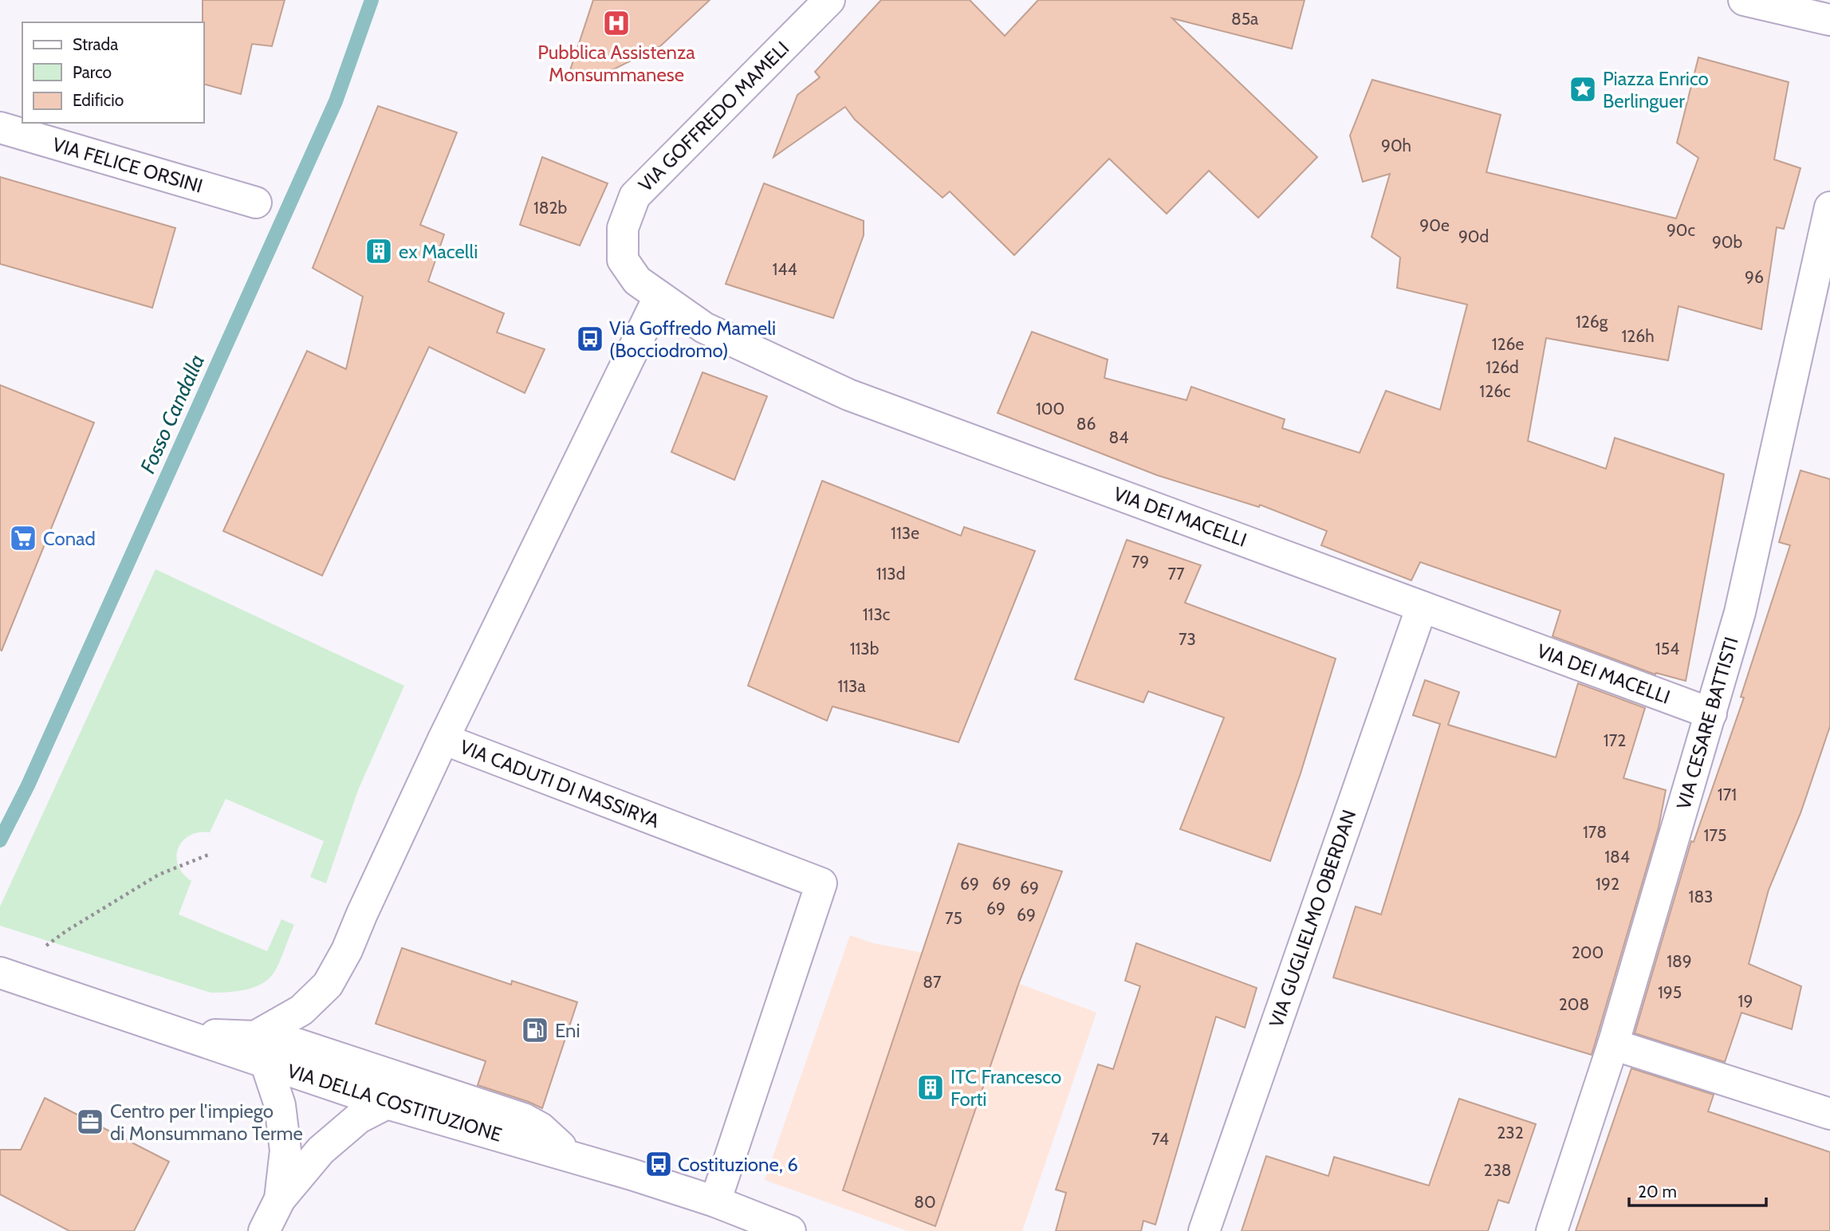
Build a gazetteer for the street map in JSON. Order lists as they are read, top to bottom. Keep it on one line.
{"streets":{"street":["VIA GOFFREDO MAMELI","VIA FELICE ORSINI","VIA DEI MACELLI","VIA CESARE BATTISTI","VIA CADUTI DI NASSIRYA","VIA GUGLIELMO OBERDAN","VIA DELLA COSTITUZIONE"]},"crossings":[["VIA GOFFREDO MAMELI","VIA DEI MACELLI"],["VIA GOFFREDO MAMELI","VIA CADUTI DI NASSIRYA"],["VIA DEI MACELLI","VIA CESARE BATTISTI"],["VIA DEI MACELLI","VIA CADUTI DI NASSIRYA"],["VIA DEI MACELLI","VIA GUGLIELMO OBERDAN"],["VIA CADUTI DI NASSIRYA","VIA DELLA COSTITUZIONE"]],"water":["Fosso Candalla"],"places":{"hospital":["Pubblica Assistenza Monsummanese"],"place":["Piazza Enrico Berlinguer"],"building":["ex Macelli","ITC Francesco Forti"],"bus stop":["Via Goffredo Mameli (Bocciodromo)","Costituzione, 6"],"supermarket":["Conad"],"fuel station":["Eni"],"office":["Centro per l'impiego di Monsummano Terme"]},"house_numbers":["85a","90h","182b","90e","90c","90d","90b","144","96","126g","126h","126e","126d","126c","100","86","84","113e","79","113d","77","113c","73","113b","154","113a","172","171","178","175","184","69","69","192","69","183","69","69","75","200","189","87","195","19","208","232","74","238","80"],"legend":["Strada","Parco","Edificio"],"scale_bar":"20 m"}
